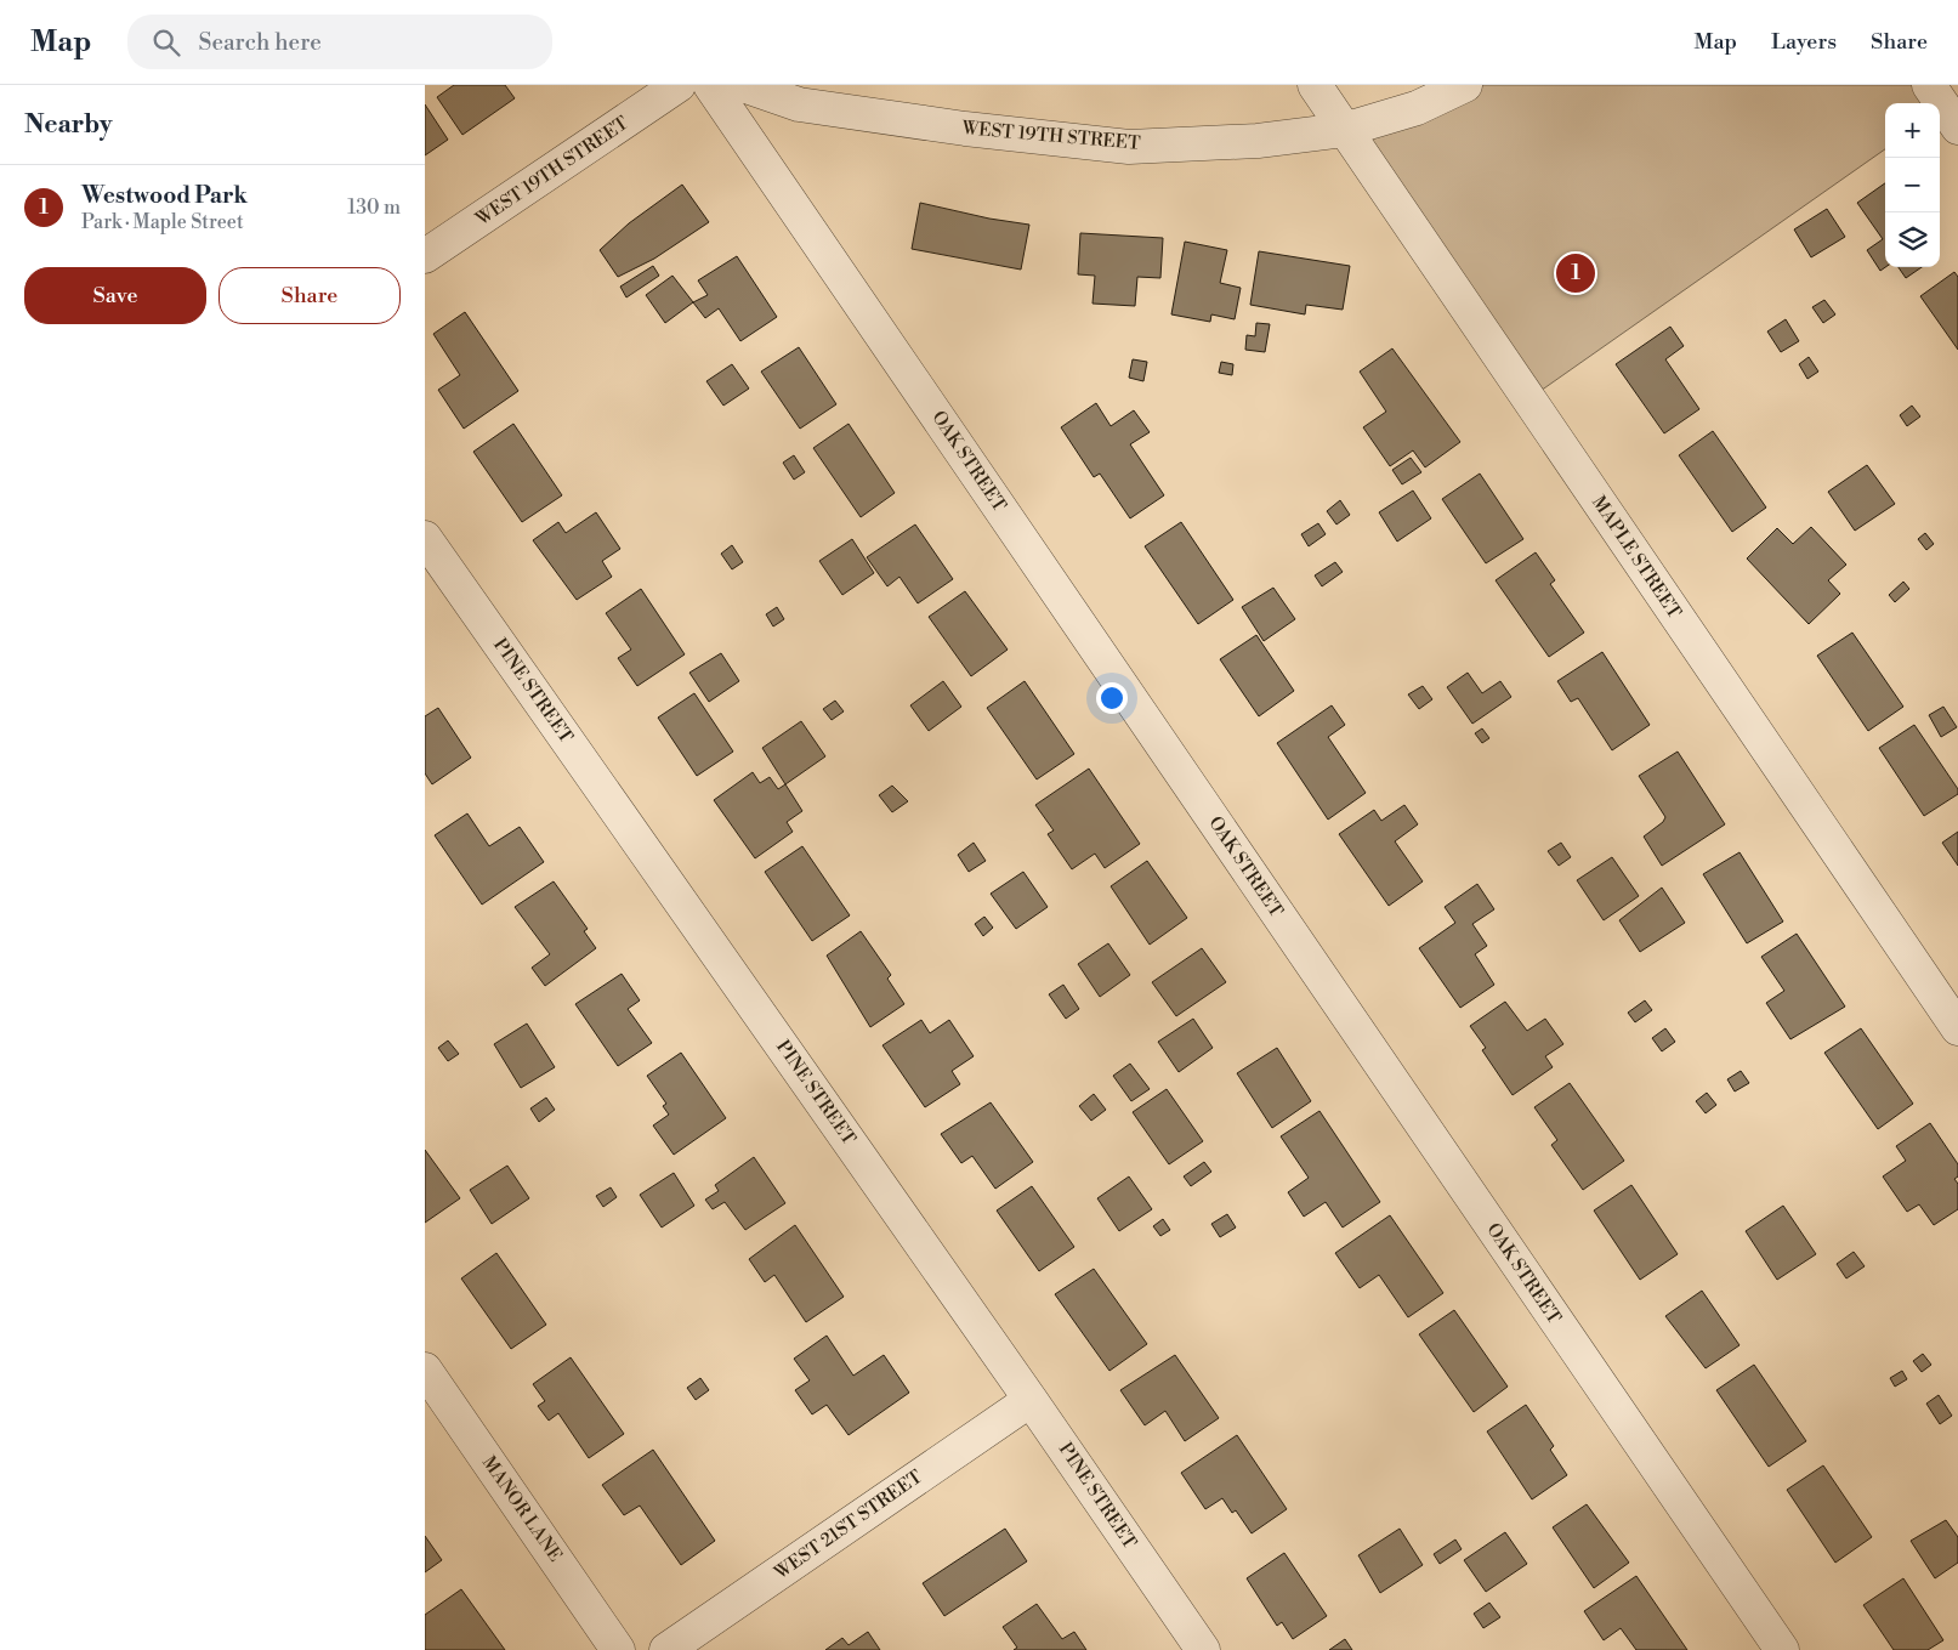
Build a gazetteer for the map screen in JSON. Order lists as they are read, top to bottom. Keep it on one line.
{"streets":{"street":["WEST 19TH STREET","OAK STREET","MAPLE STREET","PINE STREET","MANOR LANE","WEST 21ST STREET"]},"crossings":[["WEST 19TH STREET","MAPLE STREET"],["PINE STREET","WEST 21ST STREET"]],"page":{"header":"Map","search":"Search here","nav":["Map","Layers","Share"],"heading":"Nearby","map_buttons":["+","−"],"list":[{"mark":"1","name":"Westwood Park","note":"Park · Maple Street","value":"130 m"}],"buttons":["Save","Share"],"pins":"1"}}
